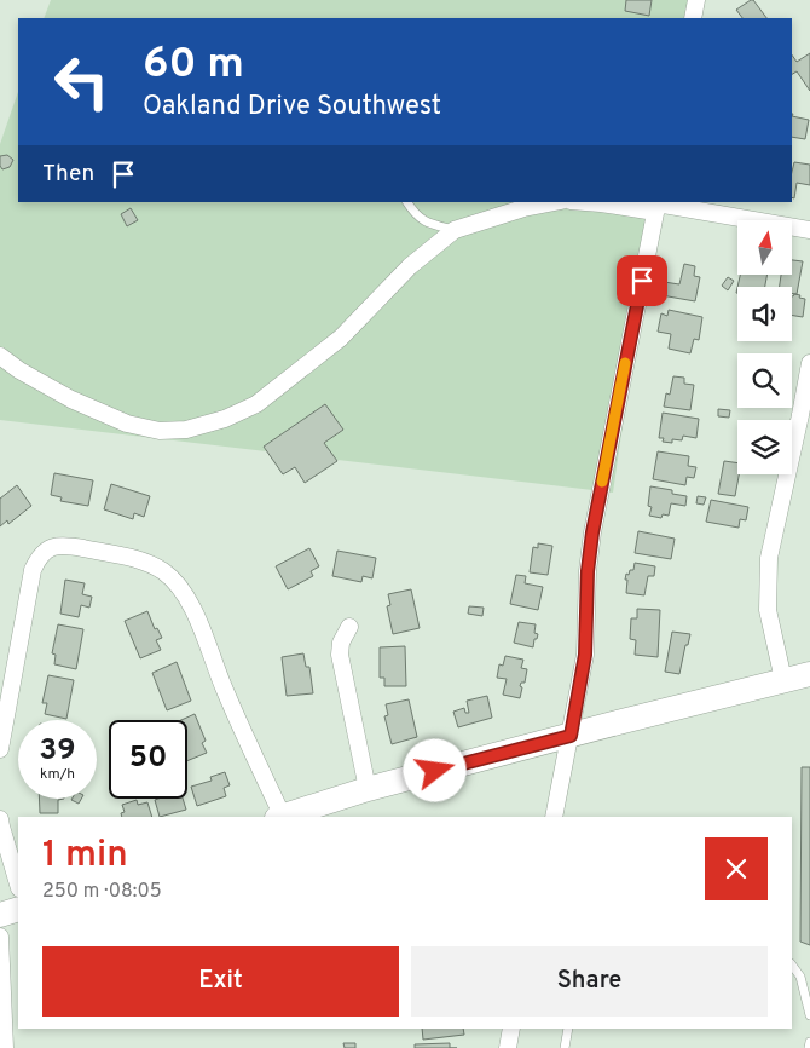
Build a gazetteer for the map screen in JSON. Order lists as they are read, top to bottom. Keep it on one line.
{"north":"top","page":{"turn":["60 m","Oakland Drive Southwest"],"then":"Then","speed":"39 km/h","limit":"50","heading":["1 min","250 m · 08:05"],"buttons":["Exit","Share"]}}
